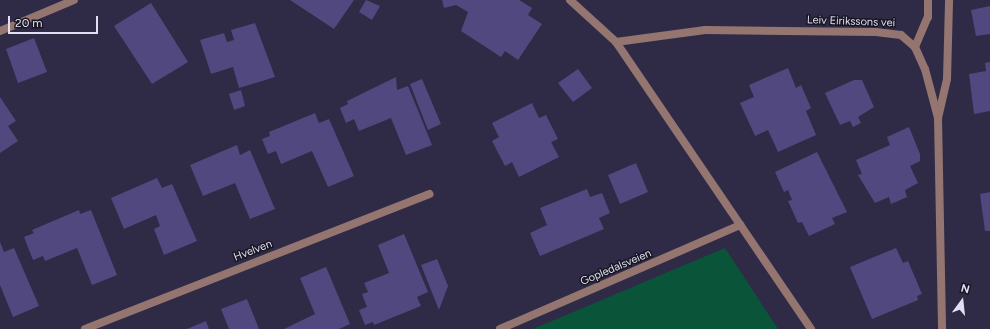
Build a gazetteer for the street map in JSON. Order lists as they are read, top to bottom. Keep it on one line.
{"streets":{"street":["Leiv Eirikssons vei","Hvelven","Gopledalsveien"]},"scale_bar":"20 m","north":"top"}
